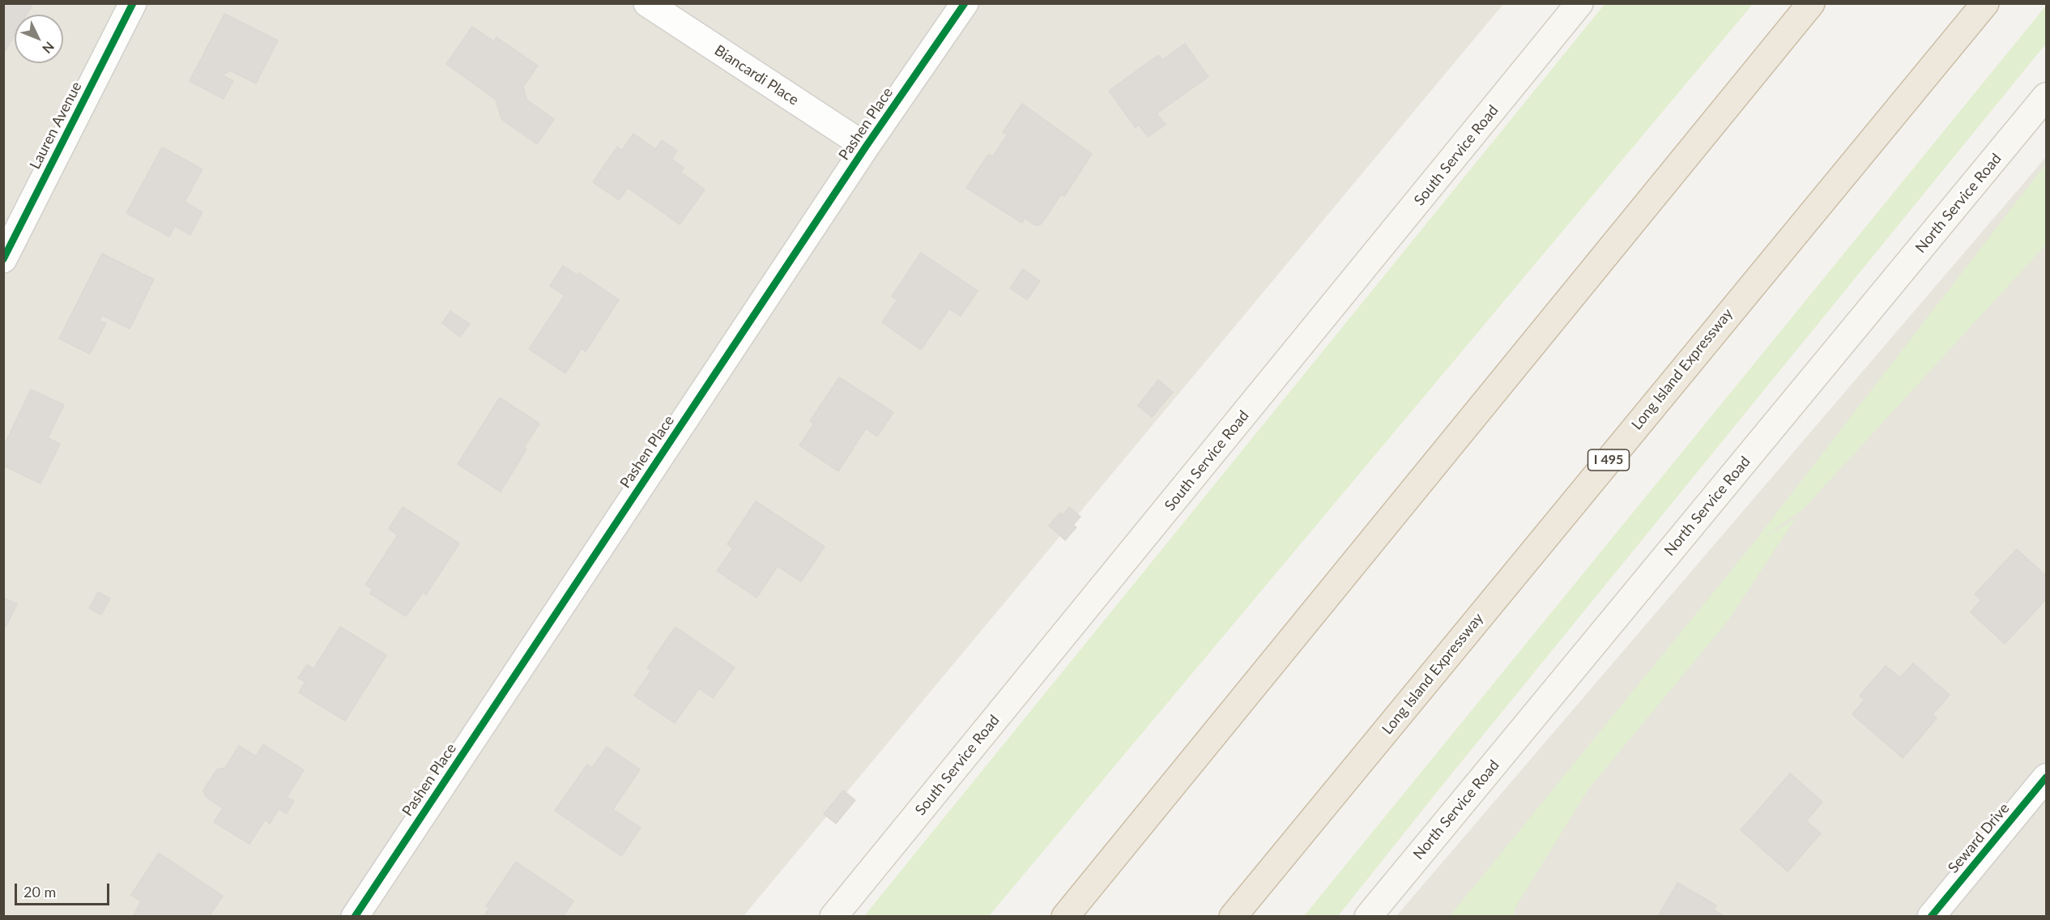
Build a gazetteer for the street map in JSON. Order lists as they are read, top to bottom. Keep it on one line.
{"streets":{"highway":["Long Island Expressway","I 495"],"main road":["South Service Road","North Service Road"],"street":["Biancardi Place","Pashen Place","Lauren Avenue","Seward Drive"]},"crossings":[["Biancardi Place","Pashen Place"]],"scale_bar":"20 m","north":"bottom right"}
